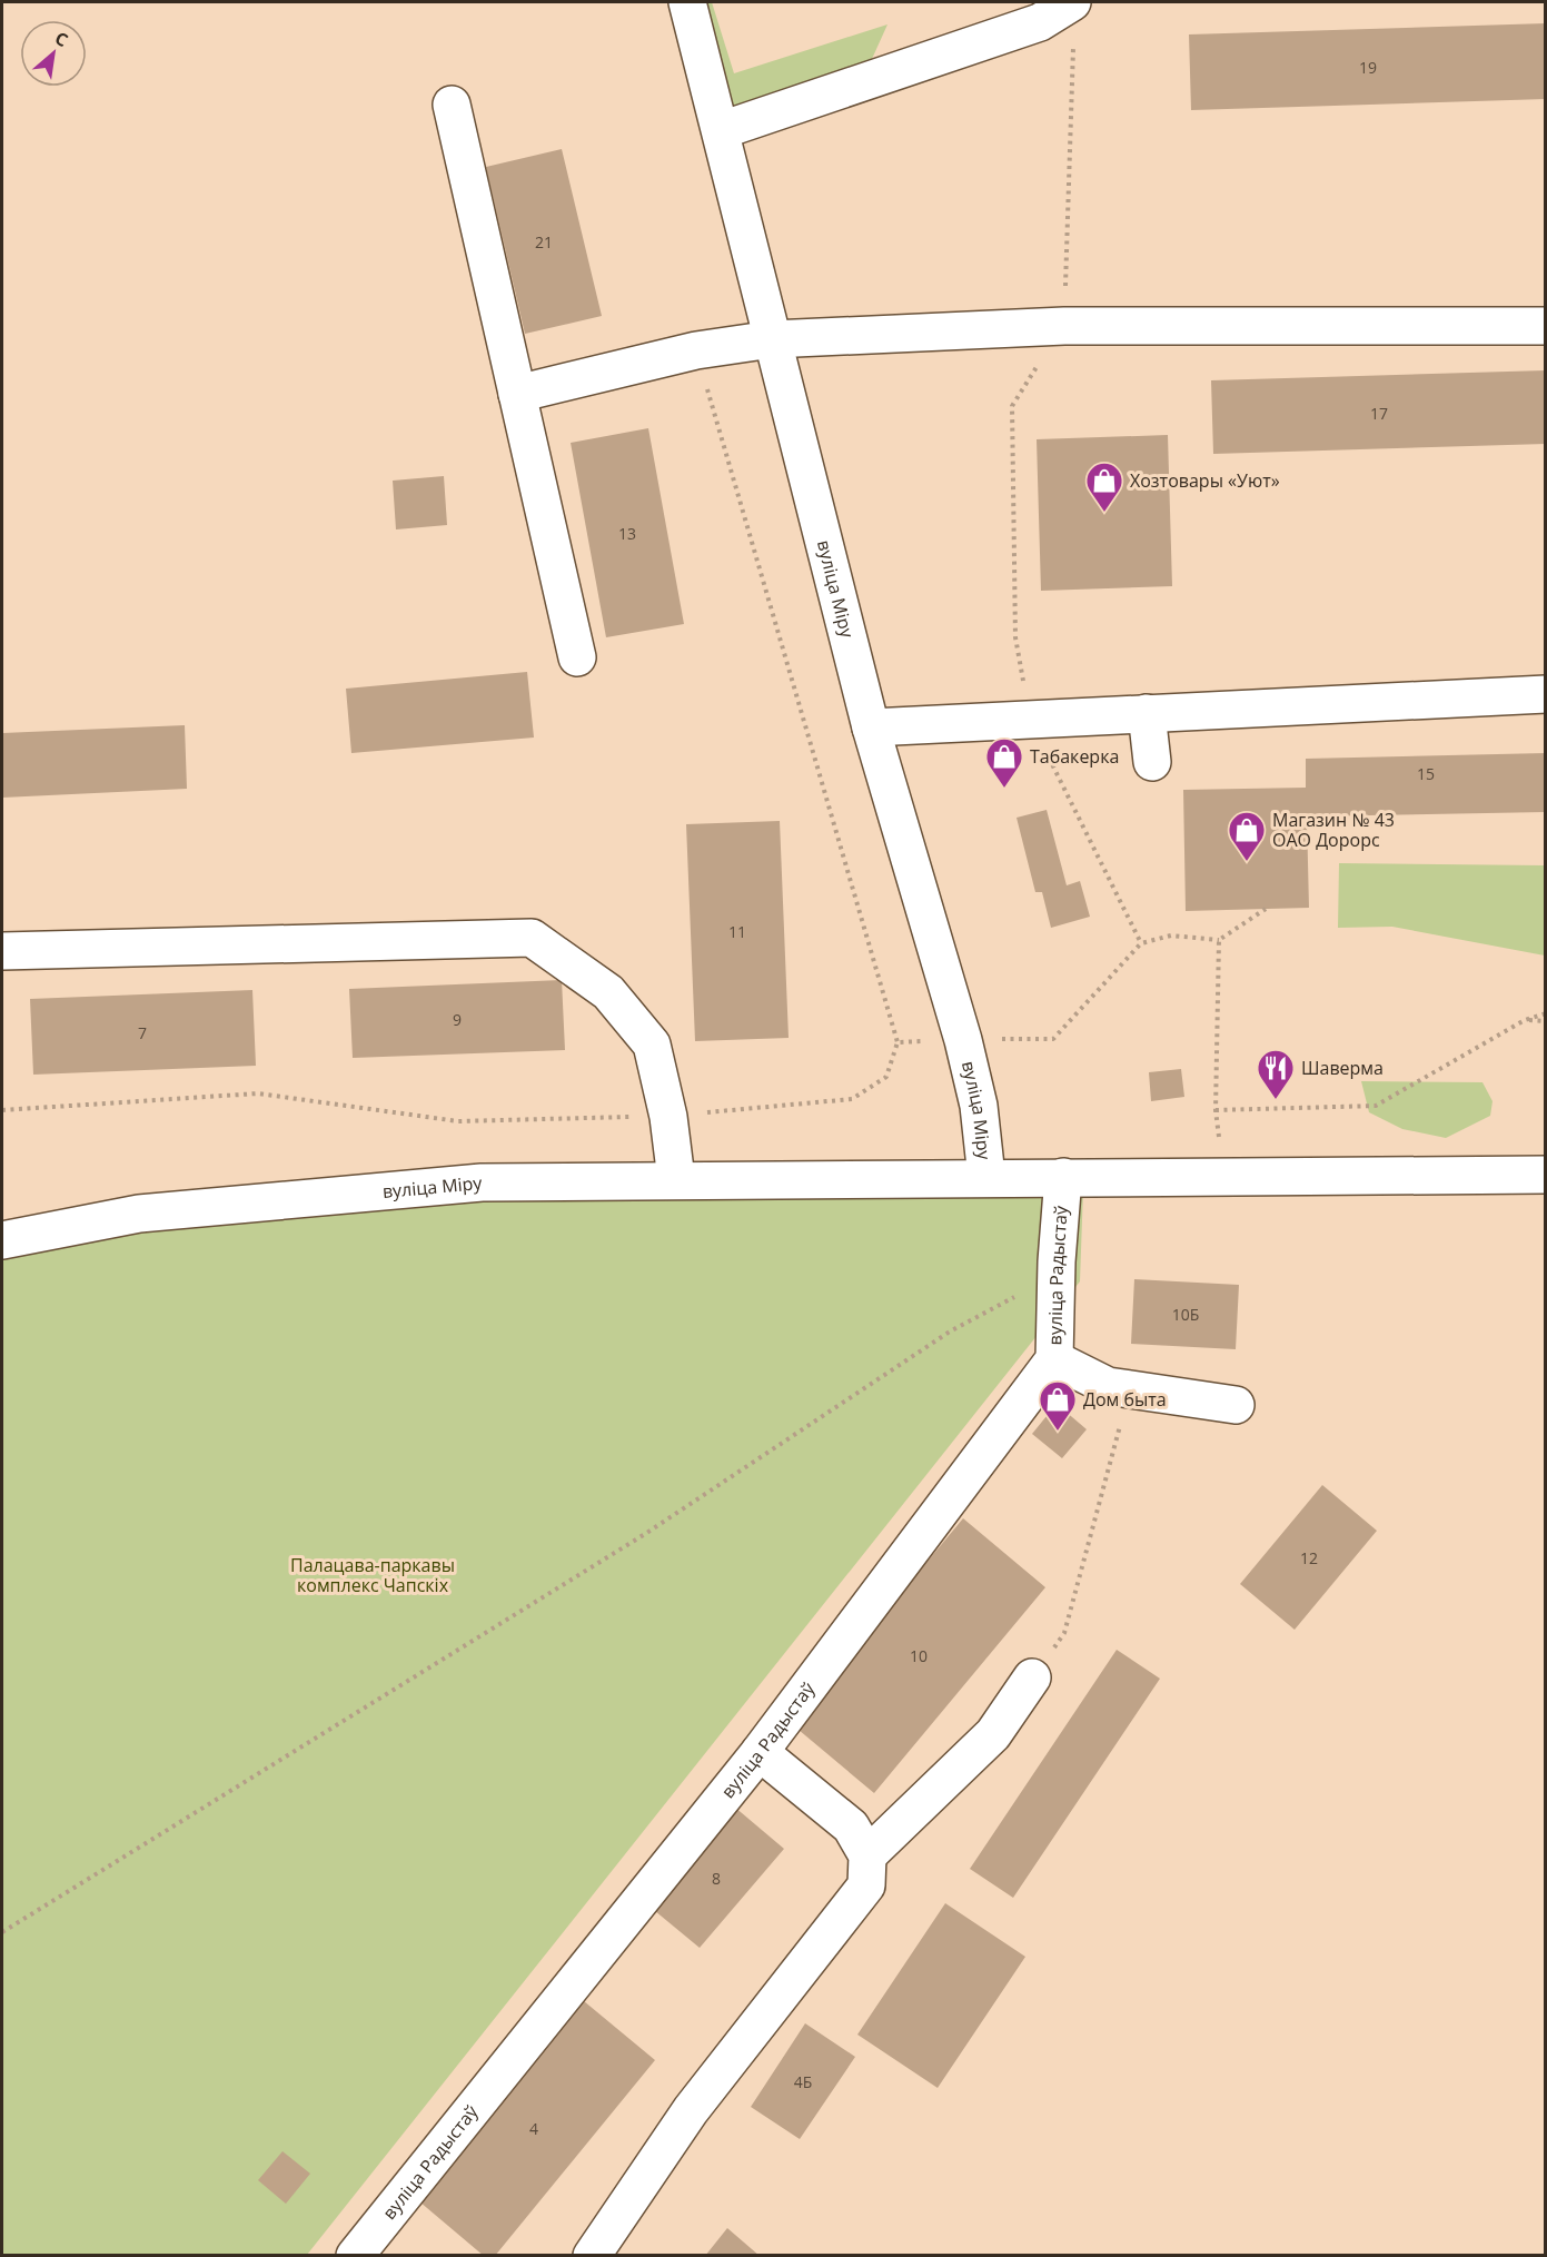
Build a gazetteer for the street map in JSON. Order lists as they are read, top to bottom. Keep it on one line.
{"streets":{"street":["вуліца Міру","вуліца Радыстаў"]},"crossings":[["вуліца Міру","вуліца Радыстаў"]],"parks":["Палацава-паркавы комплекс Чапскіх"],"places":{"shop":["Хозтовары «Уют»","Табакерка","Магазин № 43 ОАО Дорорс","Дом быта"],"restaurant":["Шаверма"]},"house_numbers":["19","21","17","13","15","11","9","7","10Б","12","10","8","4Б","4"],"north":"top right"}
